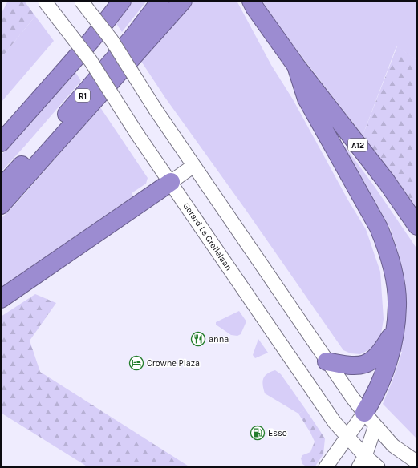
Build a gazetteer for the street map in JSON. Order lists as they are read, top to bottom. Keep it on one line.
{"streets":{"highway":["R1","A12"],"street":["Gerard Le Grellelaan"]},"places":{"restaurant":["anna"],"hotel":["Crowne Plaza"],"fuel station":["Esso"]}}
